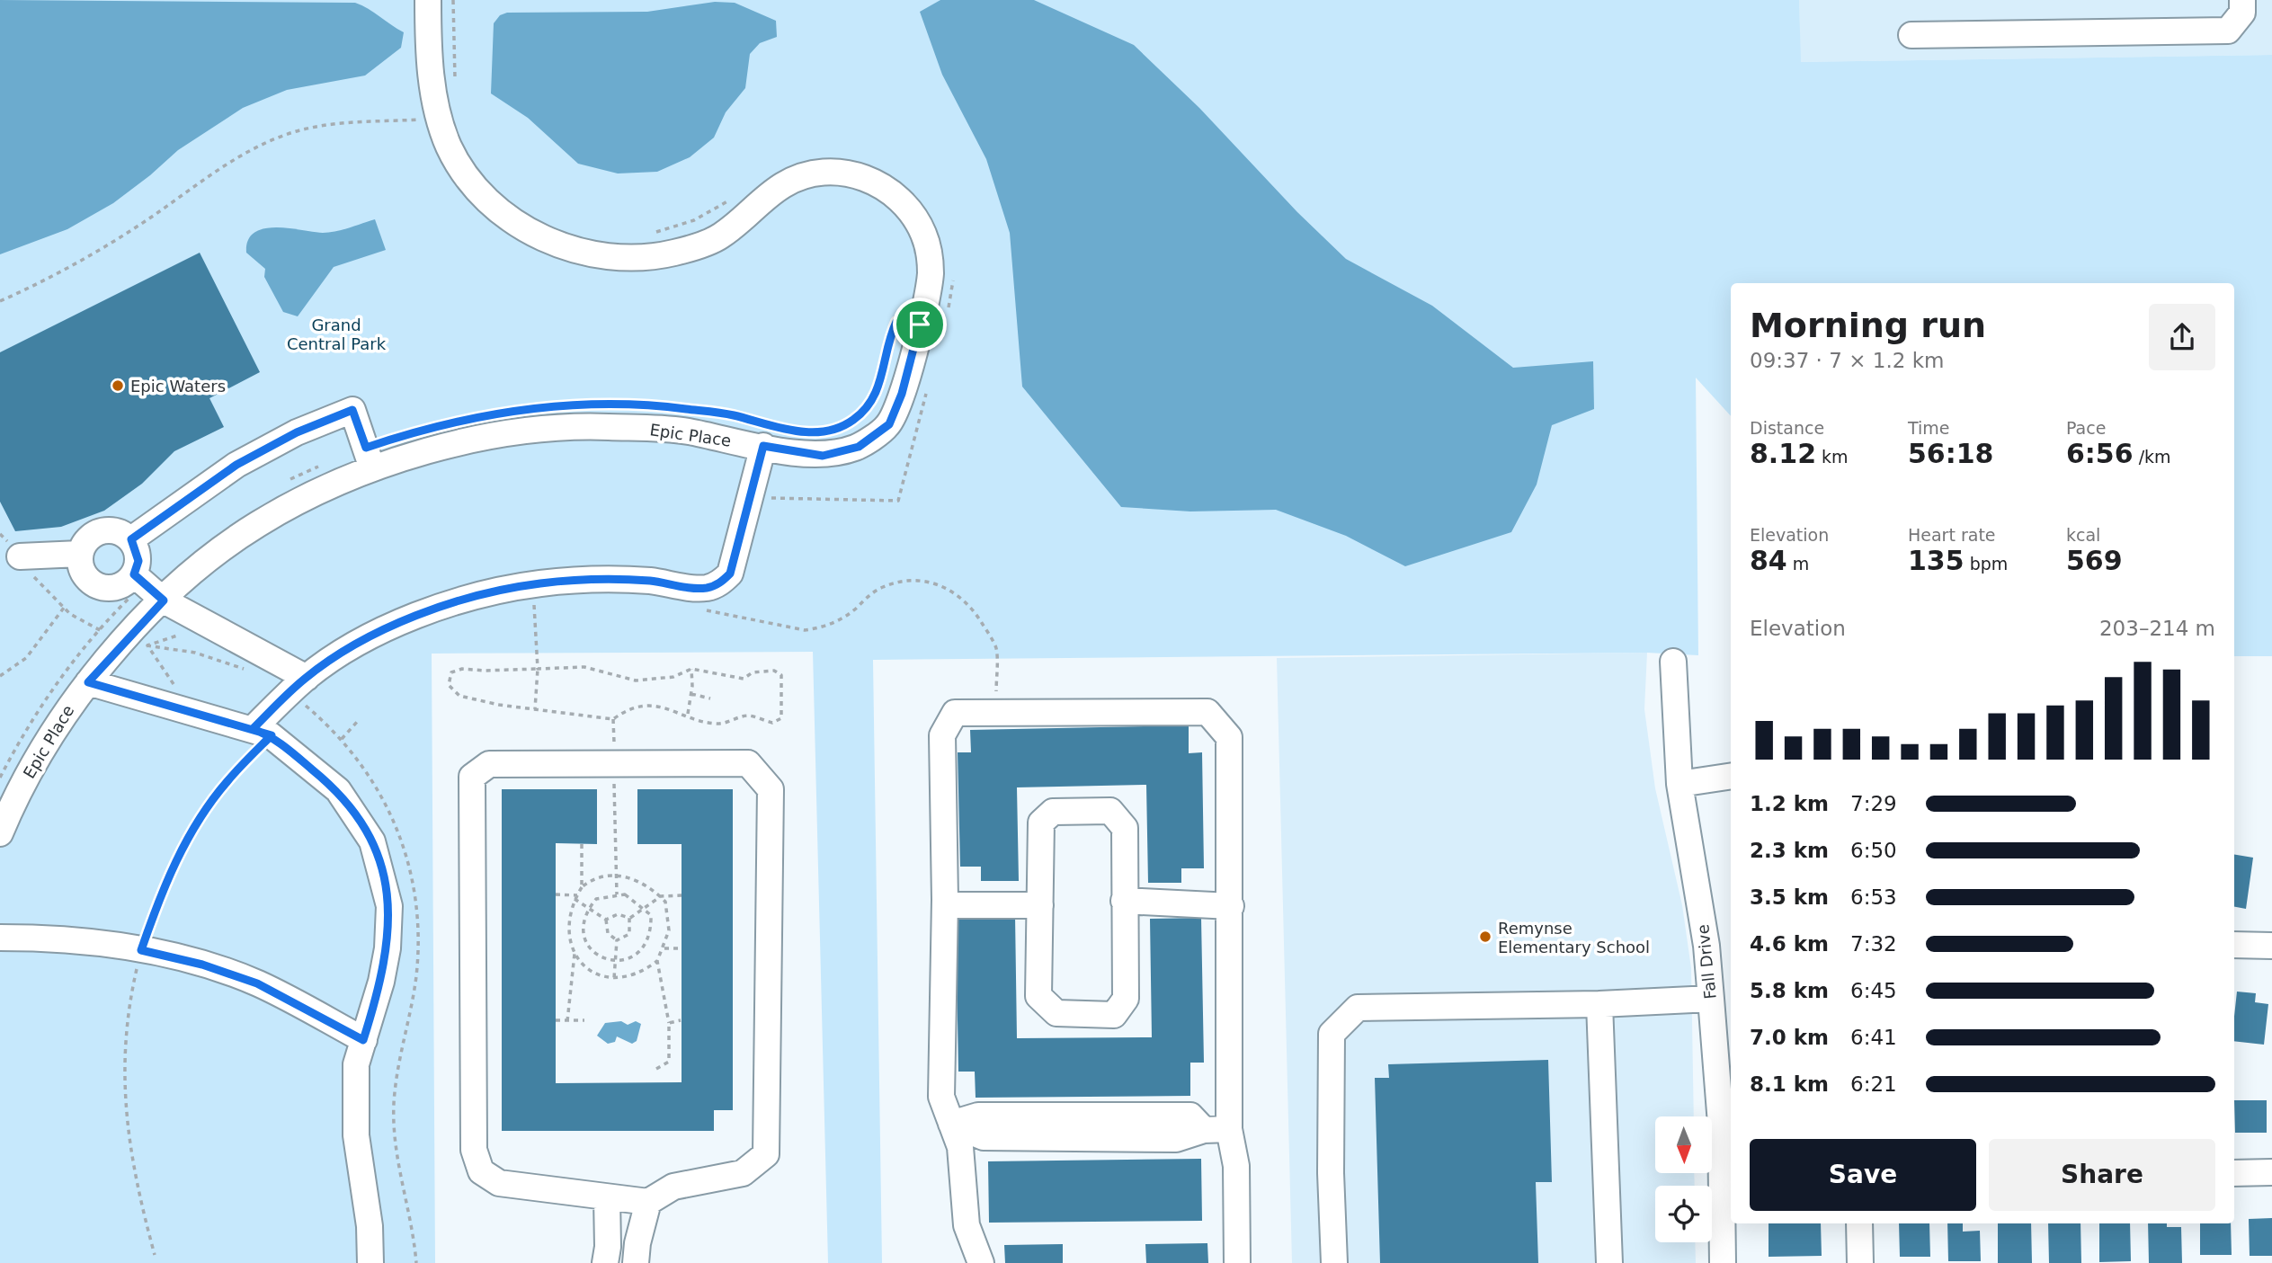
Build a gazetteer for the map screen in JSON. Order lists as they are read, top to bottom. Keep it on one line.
{"streets":{"street":["Epic Place","Fall Drive"]},"parks":["Grand Central Park"],"places":["Epic Waters","Remynse Elementary School"],"north":"bottom","page":{"heading":["Morning run","09:37 · 7 × 1.2 km"],"stats":[["Distance","8.12 km"],["Time","56:18"],["Pace","6:56 /km"],["Elevation","84 m"],["Heart rate","135 bpm"],["kcal","569"]],"chart":["Elevation","203–214 m"],"list":[{"name":"1.2 km","note":"7:29"},{"name":"2.3 km","note":"6:50"},{"name":"3.5 km","note":"6:53"},{"name":"4.6 km","note":"7:32"},{"name":"5.8 km","note":"6:45"},{"name":"7.0 km","note":"6:41"},{"name":"8.1 km","note":"6:21"}],"buttons":["Save","Share"]}}
